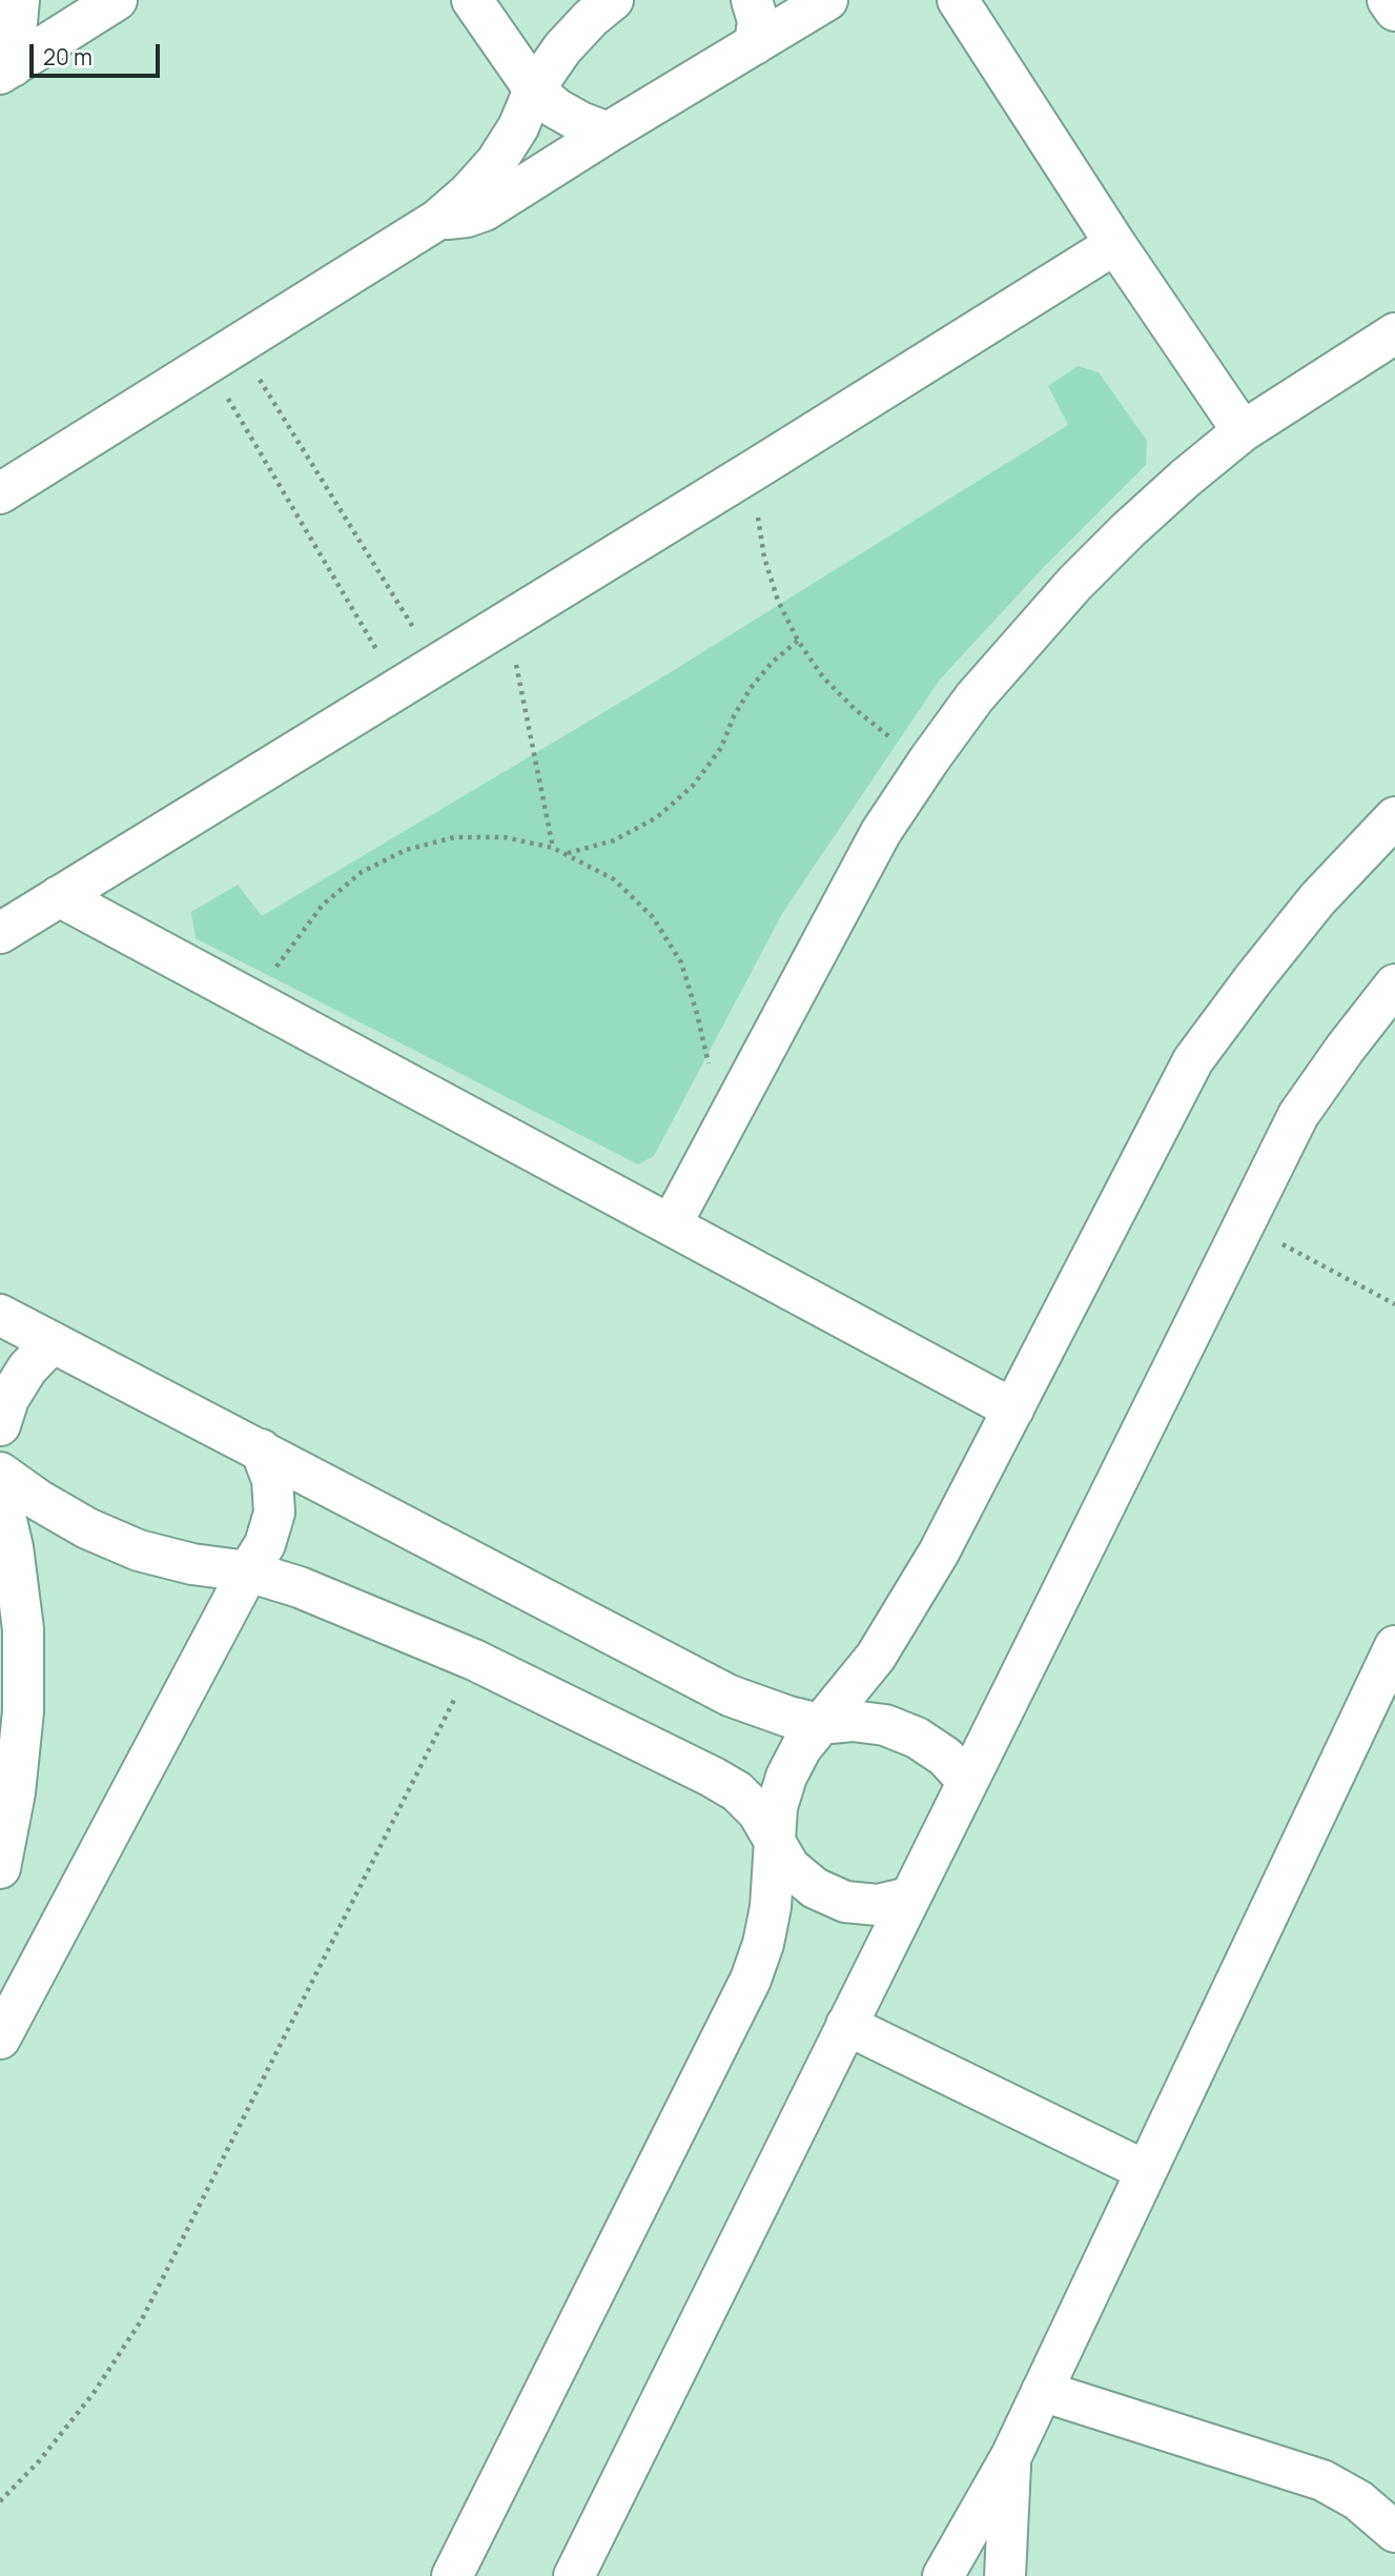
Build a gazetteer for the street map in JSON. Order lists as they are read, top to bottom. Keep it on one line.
{"scale_bar":"20 m"}
